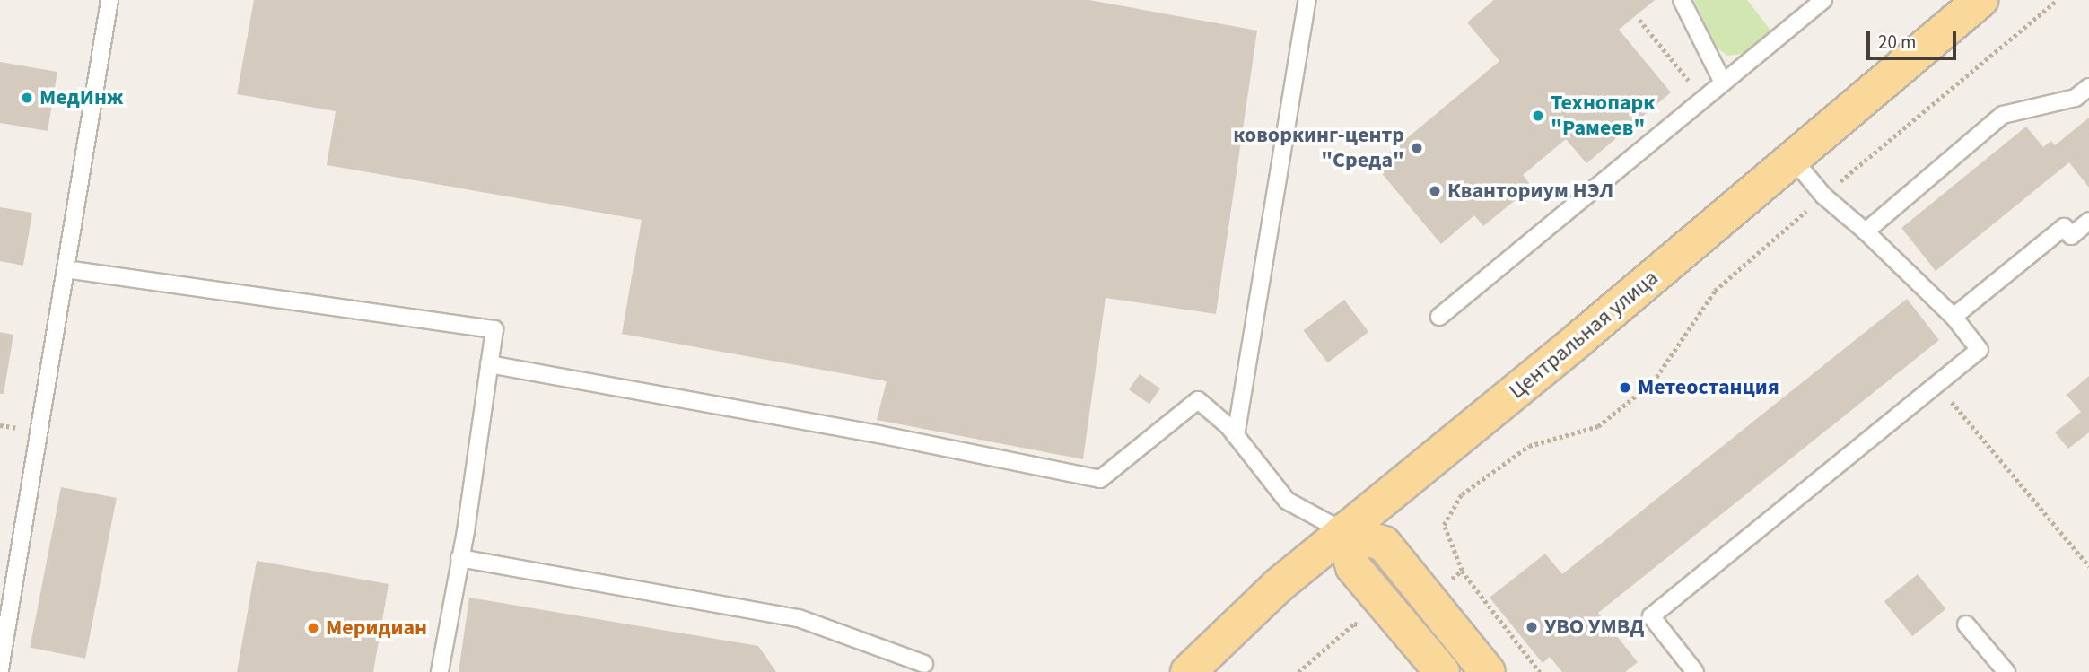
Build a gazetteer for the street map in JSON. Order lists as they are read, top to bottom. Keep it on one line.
{"streets":{"main road":["Центральная улица"]},"places":["МедИнж","Технопарк \"Рамеев\"","коворкинг-центр \"Среда\"","Кванториум НЭЛ","Метеостанция","УВО УМВД","Меридиан"],"scale_bar":"20 m"}
